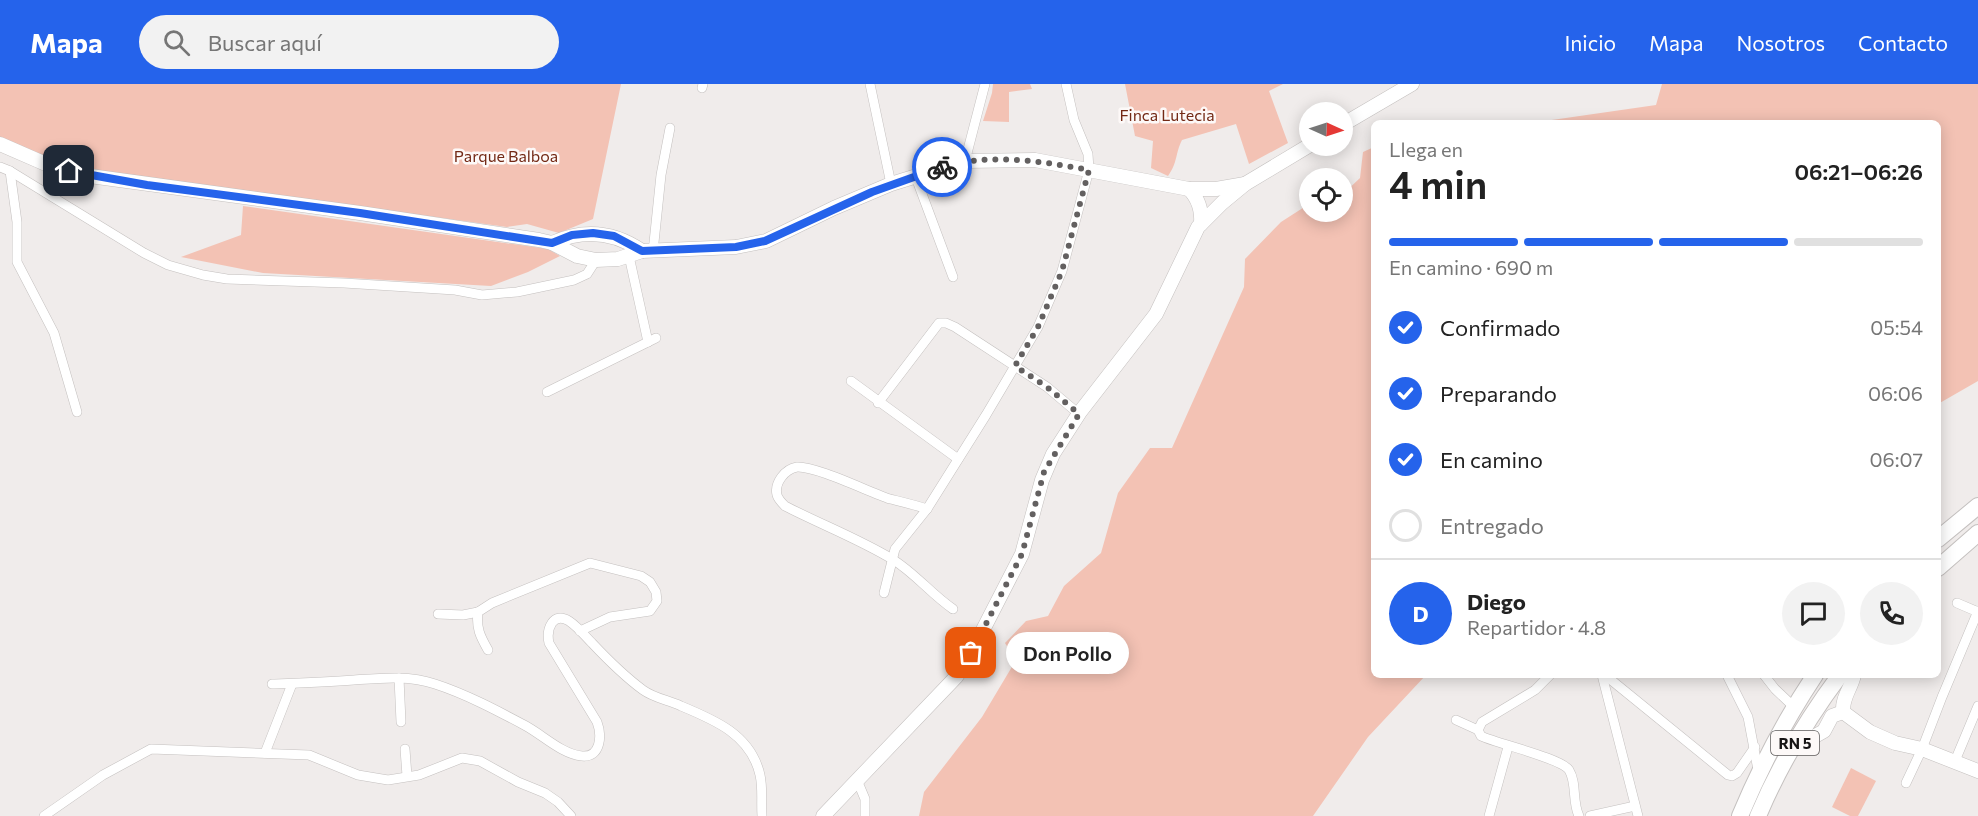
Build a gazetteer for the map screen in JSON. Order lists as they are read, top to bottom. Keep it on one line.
{"streets":{"highway":["RN 5"]},"parks":["Finca Lutecia","Parque Balboa"],"places":["Don Pollo"],"north":"right","page":{"header":"Mapa","search":"Buscar aquí","nav":["Inicio","Mapa","Nosotros","Contacto"],"heading":["4 min","Llega en","06:21–06:26"],"panel":["Diego","Repartidor · 4.8"],"bar":"En camino · 690 m","list":[["Confirmado","05:54"],["Preparando","06:06"],["En camino","06:07"],"Entregado"],"round":"D","bubble":"Don Pollo"}}
